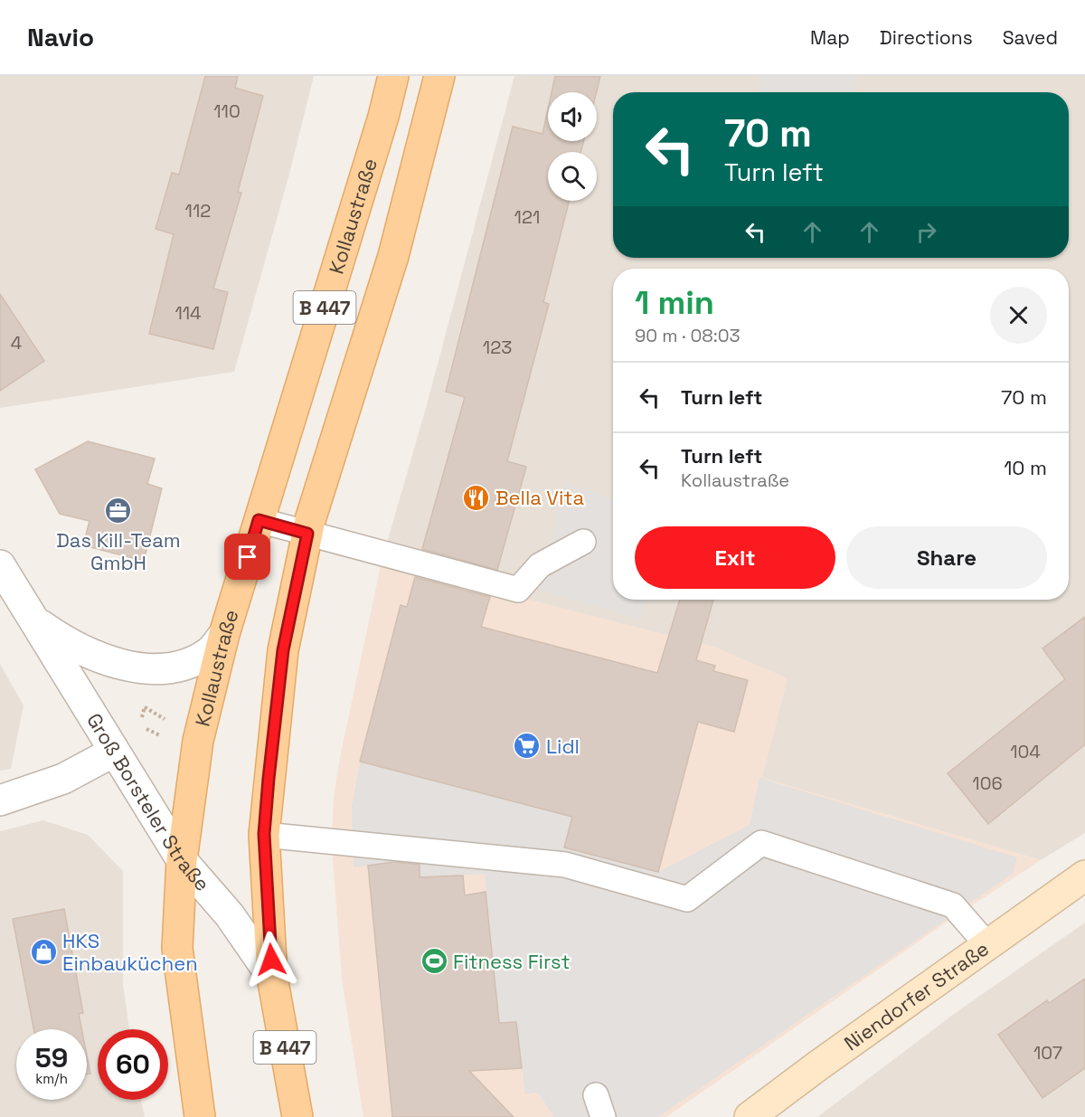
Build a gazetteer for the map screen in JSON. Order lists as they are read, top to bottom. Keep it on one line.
{"streets":{"main road":["Kollaustraße","B 447","Niendorfer Straße"],"street":["Groß Borsteler Straße"]},"crossings":[["Kollaustraße","Groß Borsteler Straße"],["B 447","Groß Borsteler Straße"]],"places":{"restaurant":["Bella Vita"],"office":["Das Kill-Team GmbH"],"supermarket":["Lidl"],"shop":["HKS Einbauküchen"],"sports":["Fitness First"]},"house_numbers":["110","112","121","114","4","123","104","106","107"],"page":{"header":"Navio","nav":["Map","Directions","Saved"],"turn":["70 m","Turn left"],"heading":["1 min","90 m · 08:03"],"list":[{"name":"Turn left","value":"70 m"},{"name":"Turn left","note":"Kollaustraße","value":"10 m"}],"buttons":["Exit","Share"],"speed":"59 km/h","limit":"60"}}
